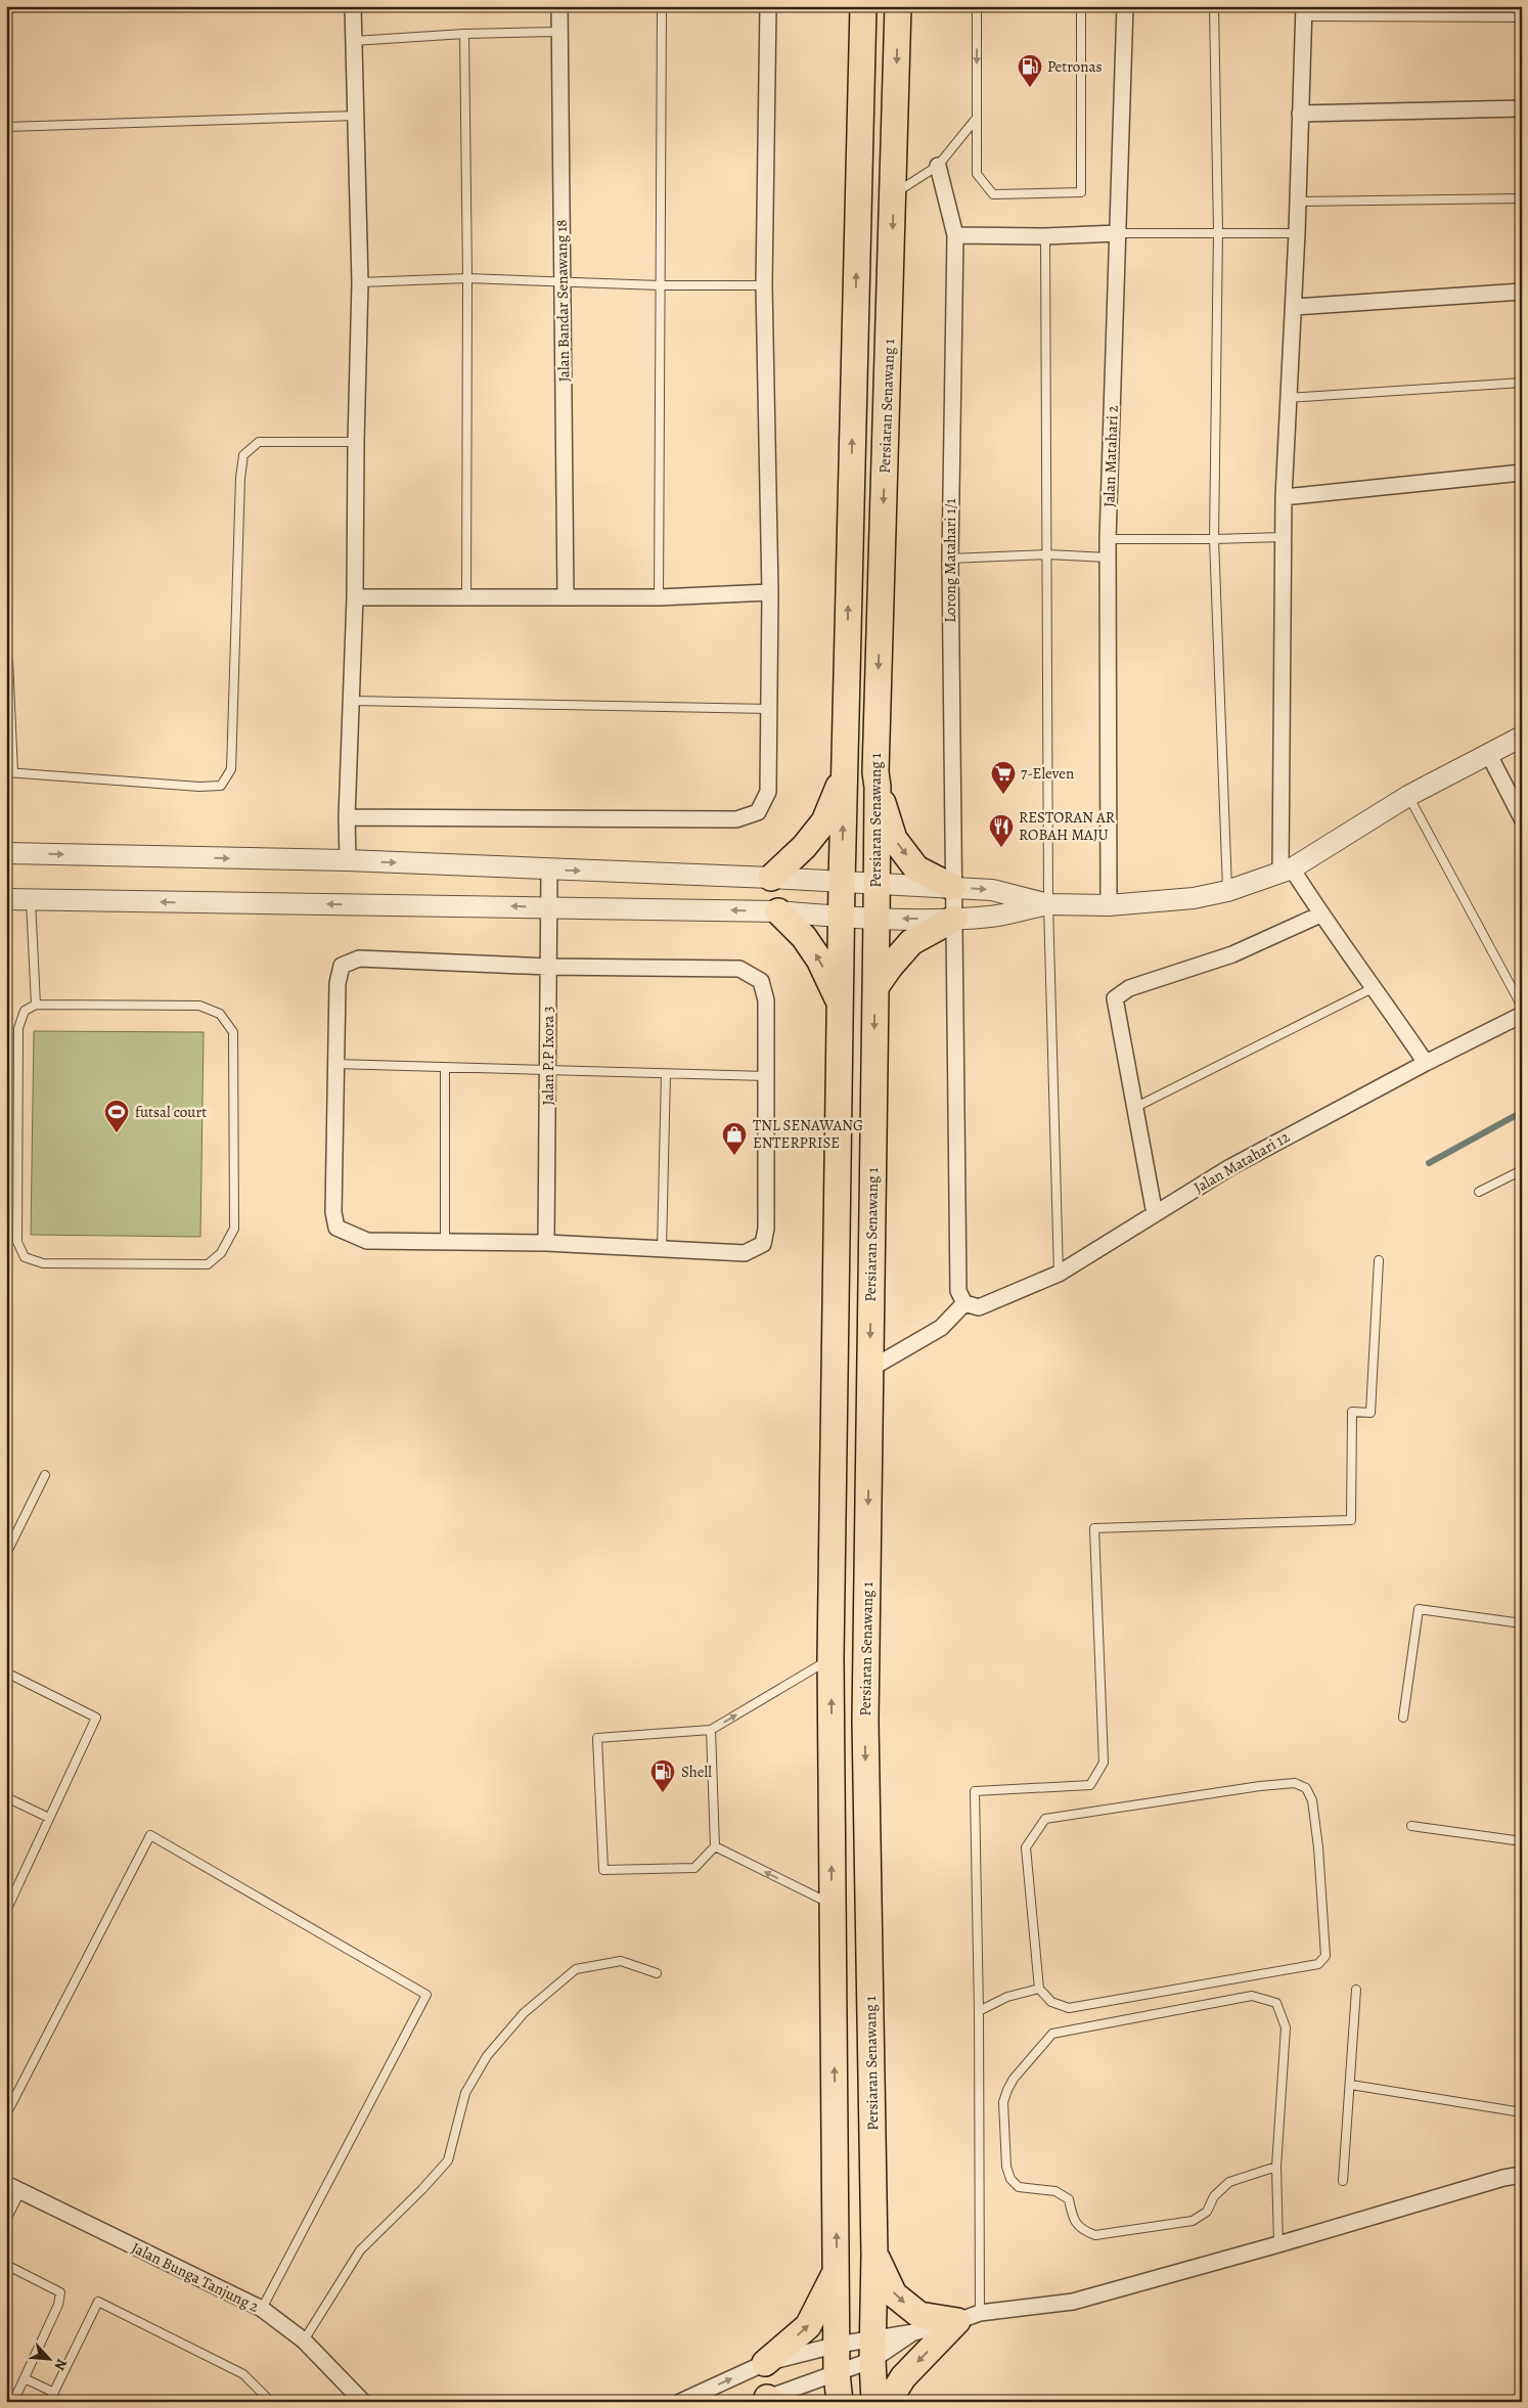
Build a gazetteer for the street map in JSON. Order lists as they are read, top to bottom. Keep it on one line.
{"streets":{"main road":["Persiaran Senawang 1"],"street":["Jalan Bandar Senawang 18","Jalan Matahari 2","Lorong Matahari 1/1","Jalan P.P Ixora 3","Jalan Matahari 12","Jalan Bunga Tanjung 2"]},"crossings":[["Lorong Matahari 1/1","Jalan Matahari 12"]],"places":{"fuel station":["Petronas","Shell"],"supermarket":["7-Eleven"],"restaurant":["RESTORAN AR ROBAH MAJU"],"sports":["futsal court"],"shop":["TNL SENAWANG ENTERPRISE"]},"north":"bottom right"}
